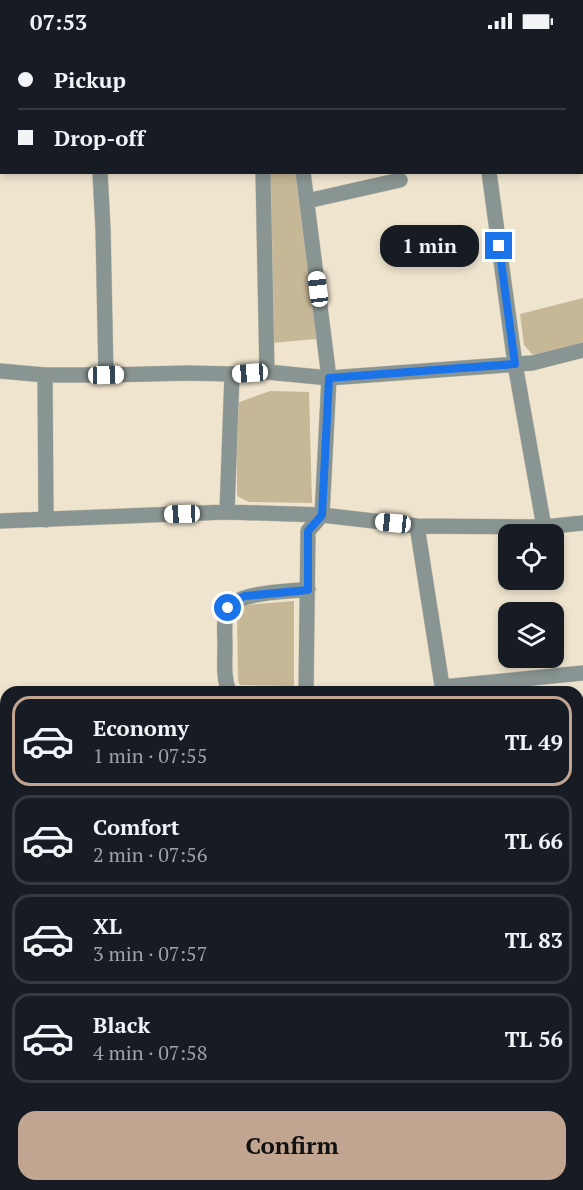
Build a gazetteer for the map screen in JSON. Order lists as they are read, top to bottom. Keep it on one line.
{"page":{"status":"07:53","banner":["Pickup","Drop-off"],"bubble":"1 min","list":[{"name":"Economy","note":"1 min · 07:55","value":"TL 49"},{"name":"Comfort","note":"2 min · 07:56","value":"TL 66"},{"name":"XL","note":"3 min · 07:57","value":"TL 83"},{"name":"Black","note":"4 min · 07:58","value":"TL 56"}],"buttons":"Confirm"}}
